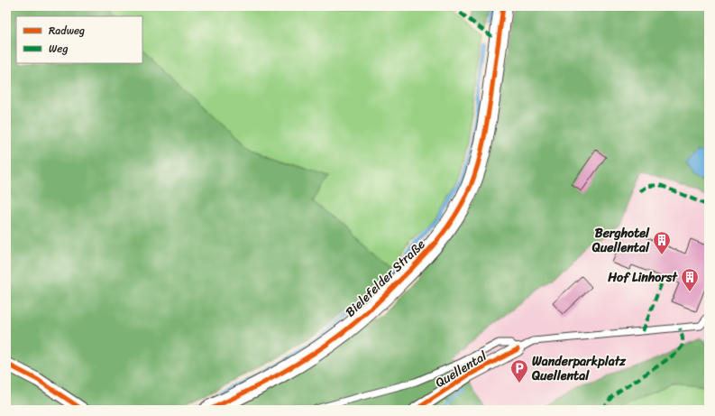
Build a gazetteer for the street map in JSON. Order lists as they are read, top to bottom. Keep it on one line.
{"streets":{"main road":["Bielefelder Straße"],"street":["Quellental"]},"places":{"building":["Berghotel Quellental","Hof Linhorst"],"parking":["Wanderparkplatz Quellental"]},"legend":["Radweg","Weg"]}
